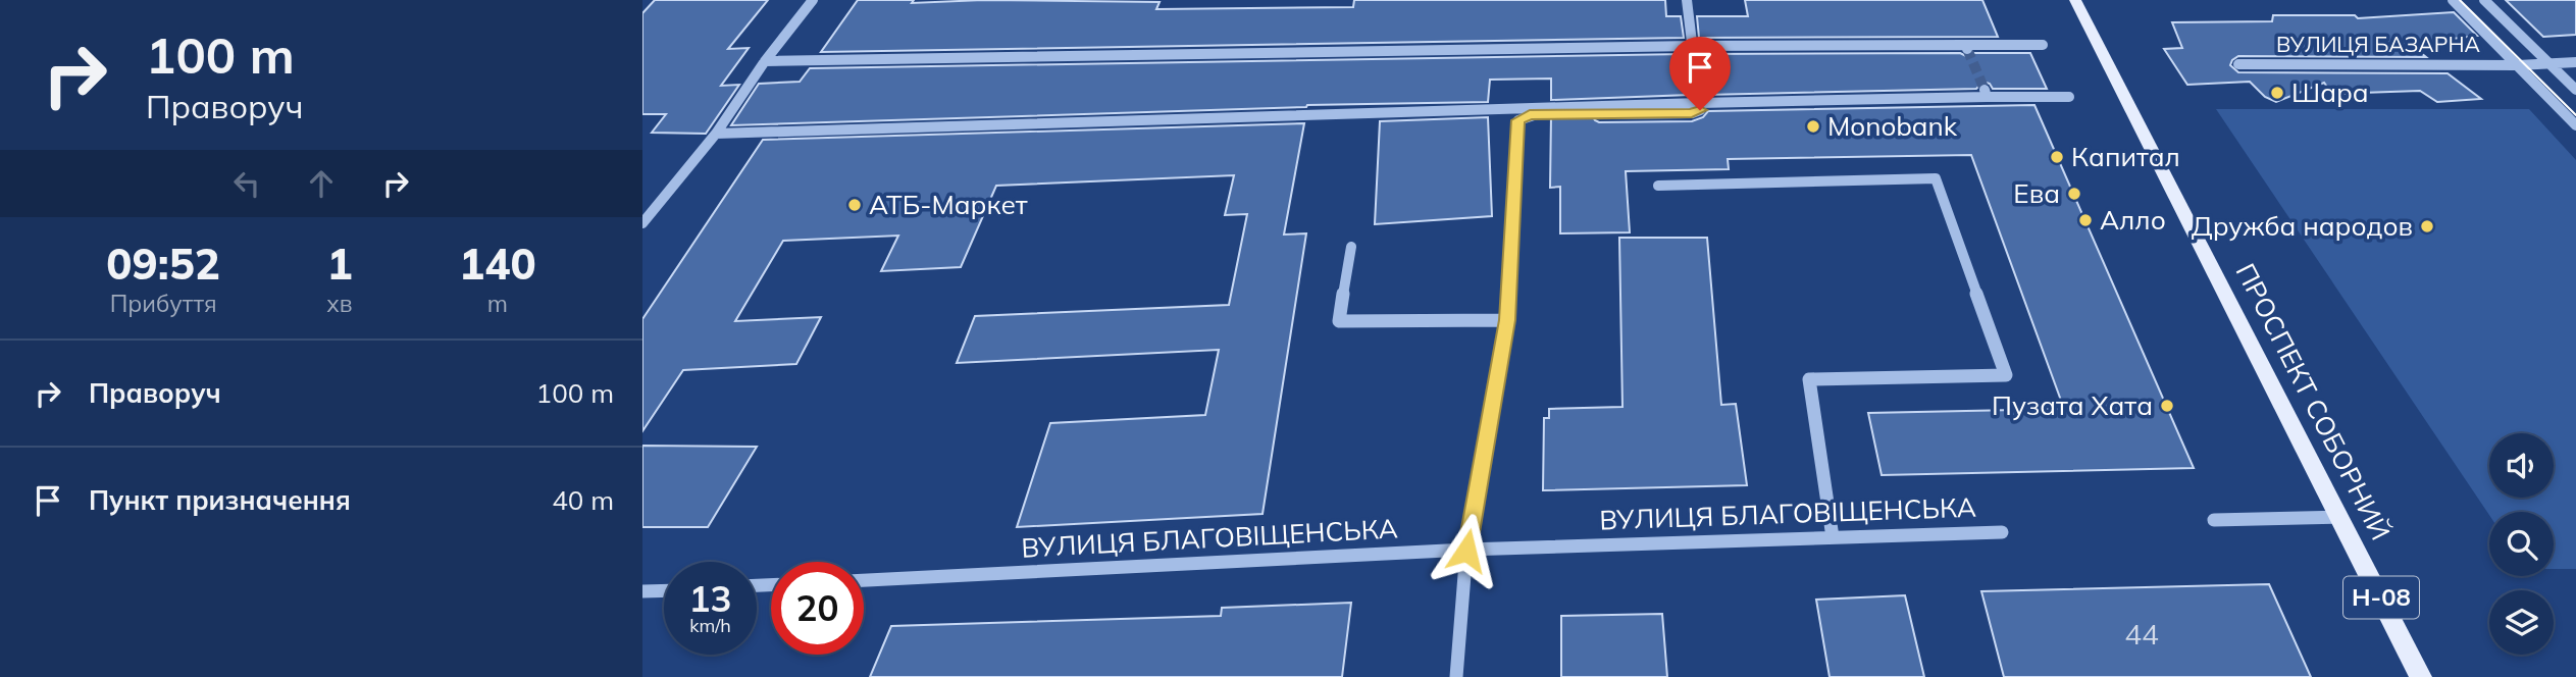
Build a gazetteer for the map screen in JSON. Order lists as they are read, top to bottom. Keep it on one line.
{"streets":{"main road":["ПРОСПЕКТ СОБОРНИЙ","Н-08"],"street":["ВУЛИЦЯ БАЗАРНА","ВУЛИЦЯ БЛАГОВІЩЕНСЬКА"]},"places":["Шара","Monobank","Капитал","Ева","АТБ-Маркет","Алло","Дружба народов","Пузата Хата"],"house_numbers":["44"],"page":{"turn":["100 m","Праворуч"],"eta":["09:52","Прибуття","1","хв","140","m"],"list":[{"name":"Праворуч","value":"100 m"},{"name":"Пункт призначення","value":"40 m"}],"speed":"13 km/h","limit":"20"}}
